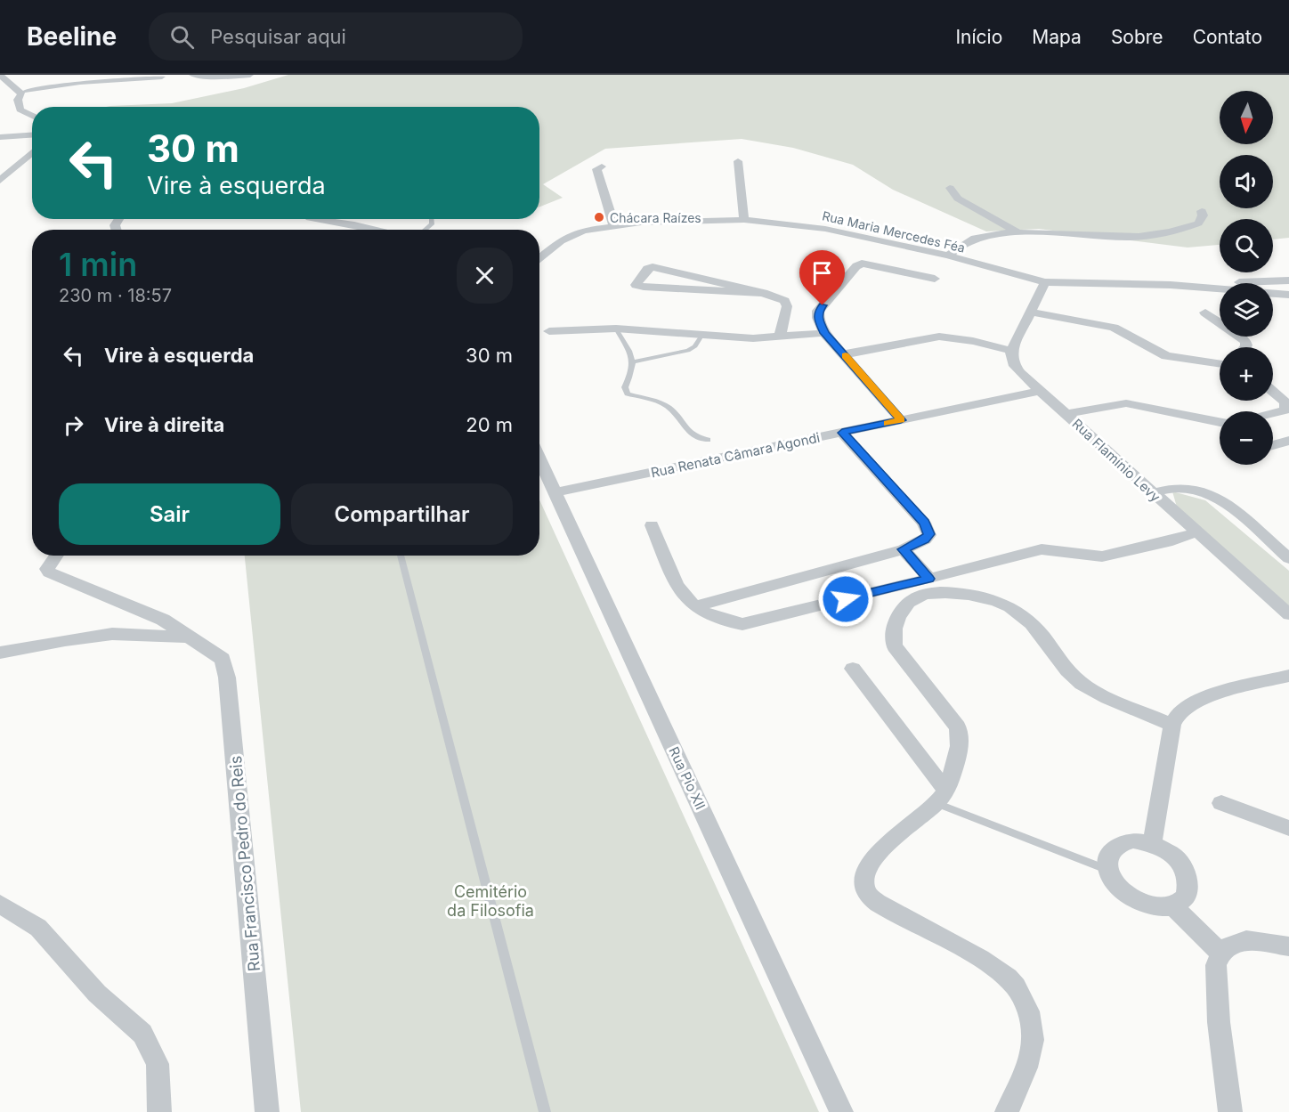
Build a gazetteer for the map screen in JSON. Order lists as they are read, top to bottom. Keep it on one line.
{"streets":{"street":["Rua Maria Mercedes Féa","Rua Renata Câmara Agondi","Rua Flamínio Levy","Rua Pio XII","Rua Francisco Pedro do Reis"]},"crossings":[["Rua Renata Câmara Agondi","Rua Flamínio Levy"],["Rua Renata Câmara Agondi","Rua Pio XII"]],"parks":["Cemitério da Filosofia"],"places":["Chácara Raízes"],"north":"bottom","page":{"header":"Beeline","search":"Pesquisar aqui","nav":["Início","Mapa","Sobre","Contato"],"map_buttons":["+","−"],"turn":["30 m","Vire à esquerda"],"heading":["1 min","230 m · 18:57"],"list":[{"name":"Vire à esquerda","value":"30 m"},{"name":"Vire à direita","value":"20 m"}],"buttons":["Sair","Compartilhar"]}}
